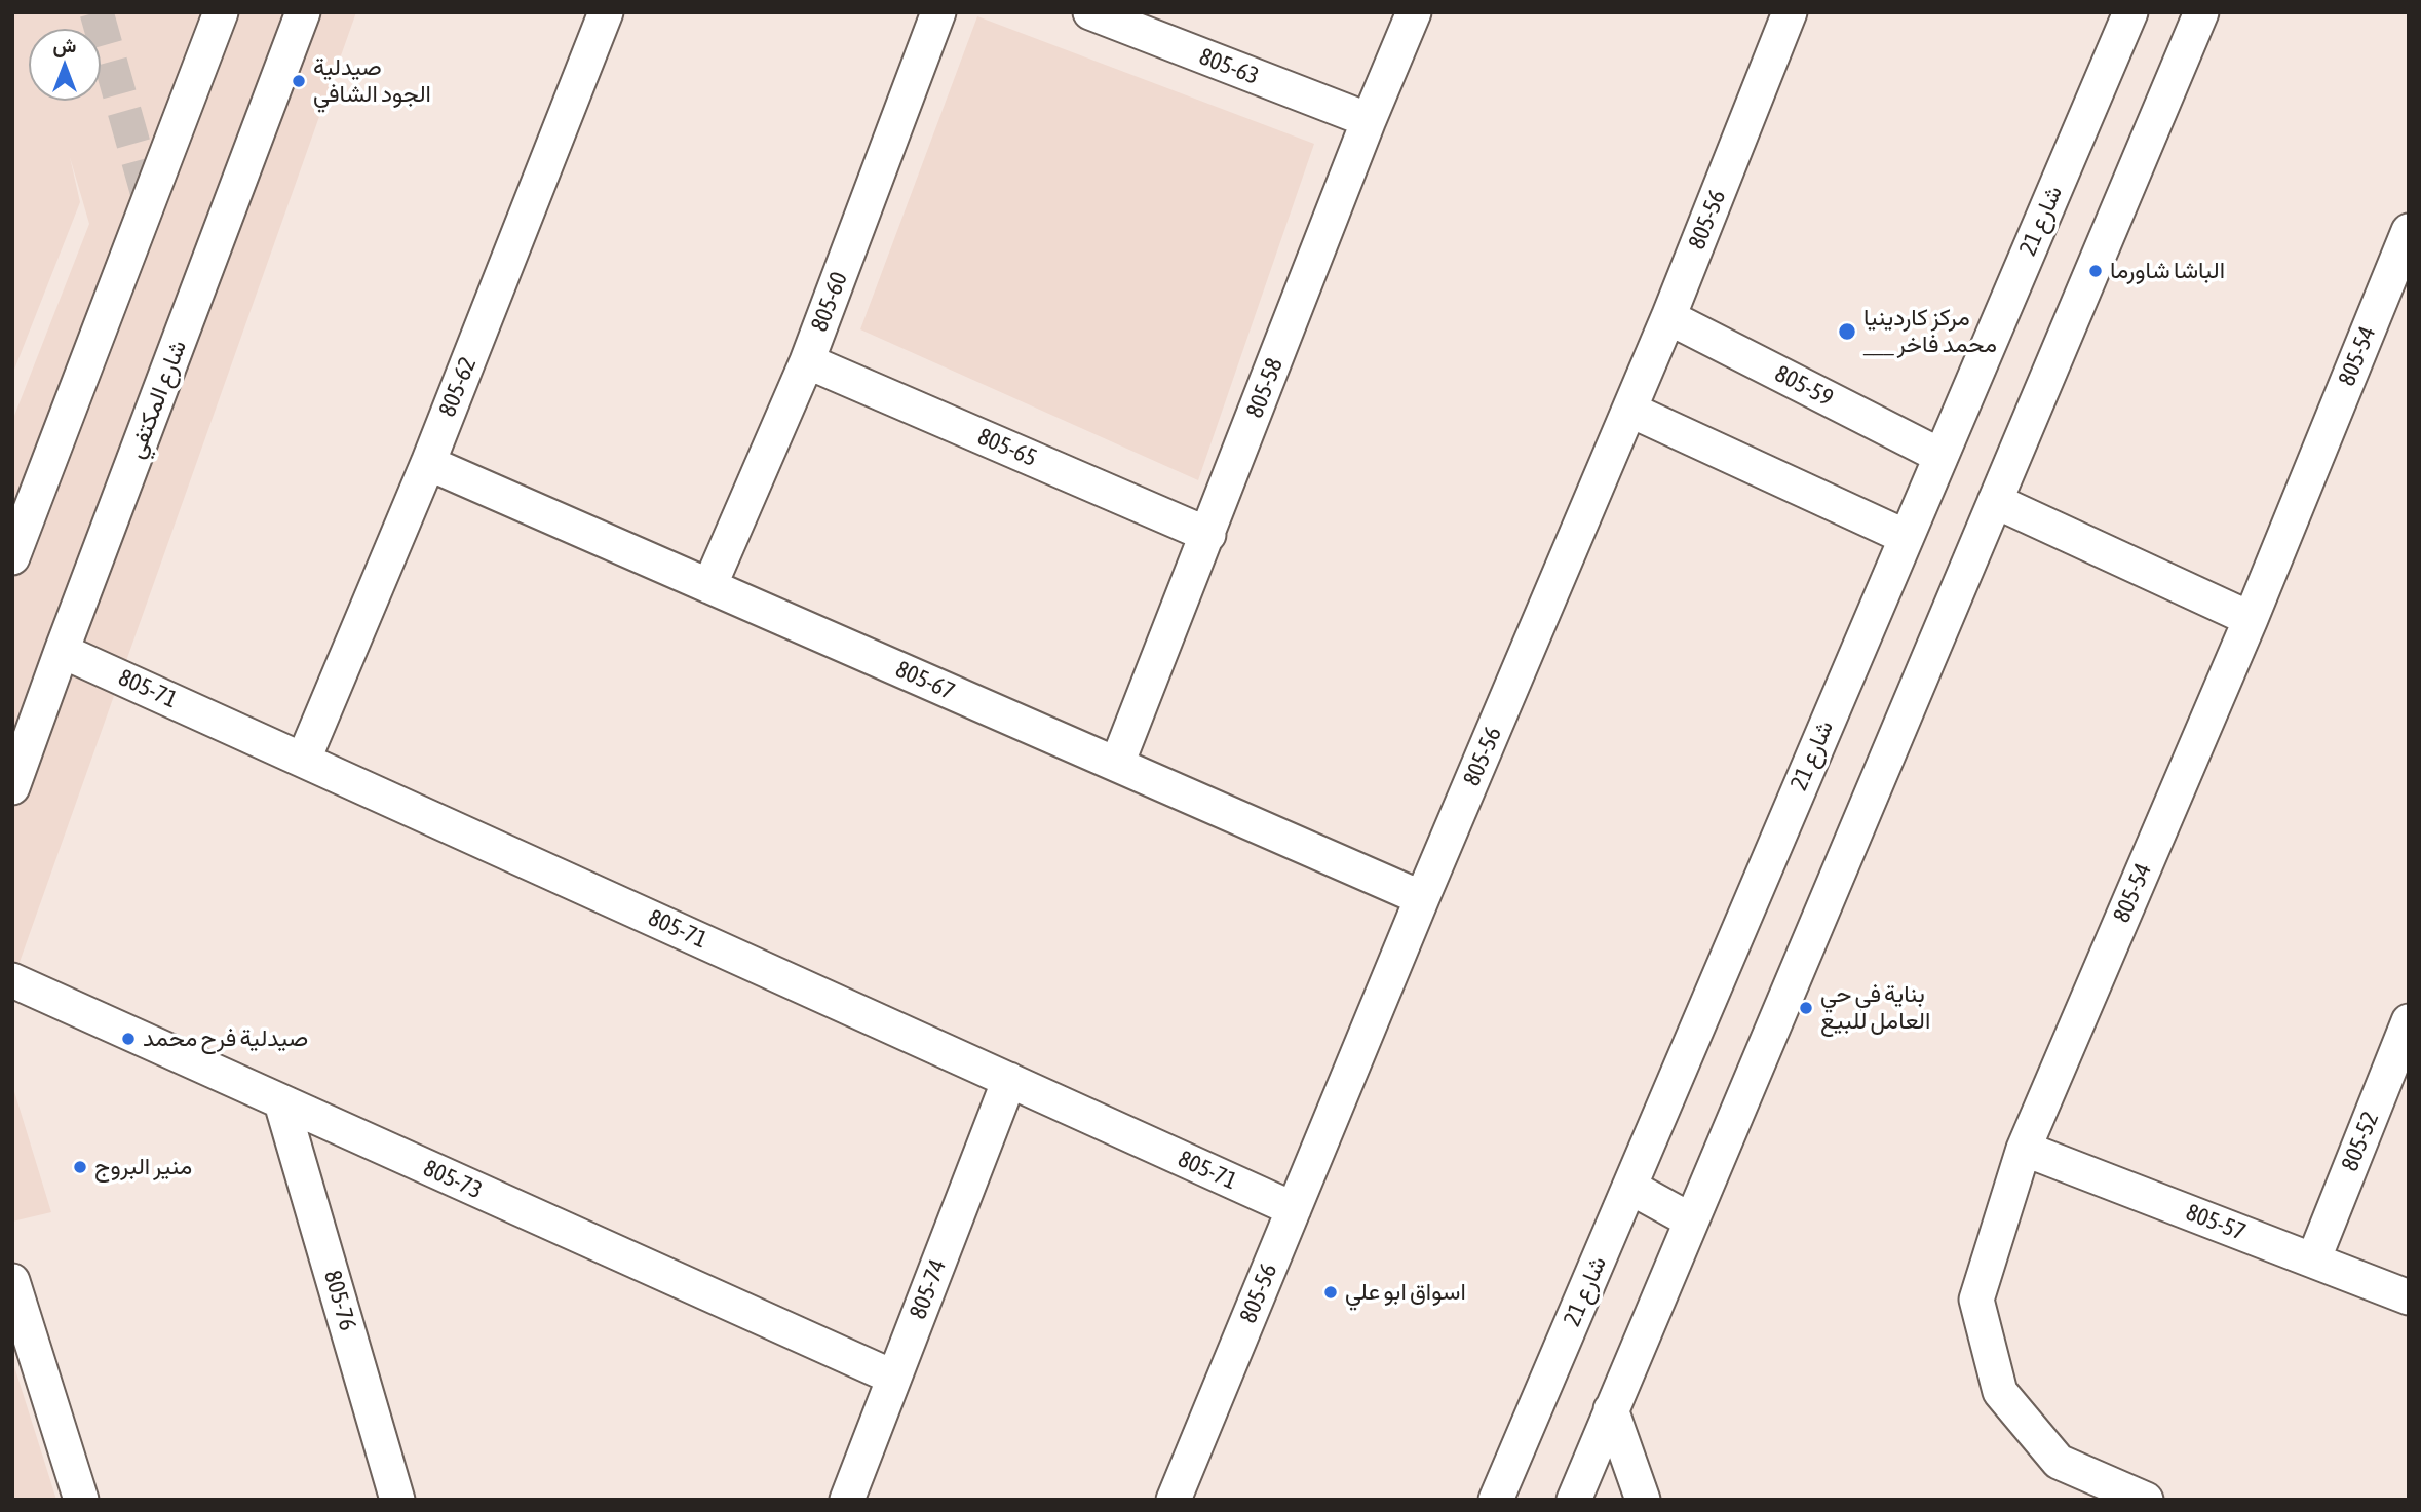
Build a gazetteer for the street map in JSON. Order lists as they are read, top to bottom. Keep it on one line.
{"streets":{"street":["805-63","805-56","شارع 21","805-60","805-54","805-59","805-62","805-58","شارع المكتفي","805-65","805-67","805-71","805-52","805-73","805-57","805-74","805-76"]},"crossings":[["805-63","805-58"],["805-56","805-59"],["805-56","805-67"],["805-56","805-71"],["شارع 21","805-59"],["805-60","805-65"],["805-60","805-67"],["805-54","805-57"],["805-62","805-67"],["805-62","805-71"],["805-58","805-65"],["805-58","805-67"],["شارع المكتفي","805-71"],["805-71","805-74"],["805-52","805-57"],["805-73","805-74"],["805-73","805-76"]],"places":["صيدلية الجود الشافي","الباشا شاورما","مركز كاردينيا ___ محمد فاخر","بناية في حي العامل للبيع","صيدلية فرح محمد","منير البروج","اسواق ابو علي"],"north":"top"}
